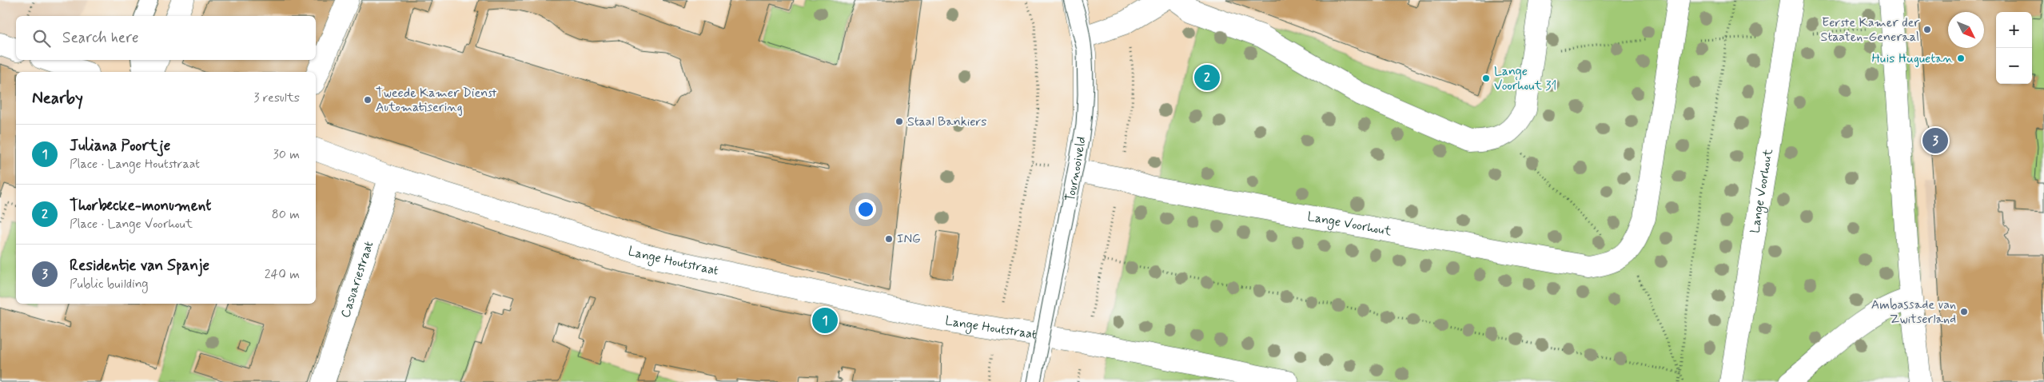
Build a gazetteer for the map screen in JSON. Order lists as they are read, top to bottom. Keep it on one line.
{"streets":{"street":["Tournooiveld","Lange Voorhout","Lange Houtstraat","Casuariestraat"]},"crossings":[["Tournooiveld","Lange Voorhout"],["Tournooiveld","Lange Houtstraat"],["Lange Houtstraat","Casuariestraat"]],"places":["Eerste Kamer der Staaten-Generaal","Huis Huguetan","Lange Voorhout 31","Tweede Kamer Dienst Automatisering","Staal Bankiers","ING","Ambassade van Zwitserland"],"north":"bottom right","page":{"map_buttons":["+","−"],"search":"Search here","pins":["2","3","1"],"heading":["Nearby","3 results"],"list":[{"mark":"1","name":"Juliana Poortje","note":"Place · Lange Houtstraat","value":"30 m"},{"mark":"2","name":"Thorbecke-monument","note":"Place · Lange Voorhout","value":"80 m"},{"mark":"3","name":"Residentie van Spanje","note":"Public building","value":"240 m"}]}}
